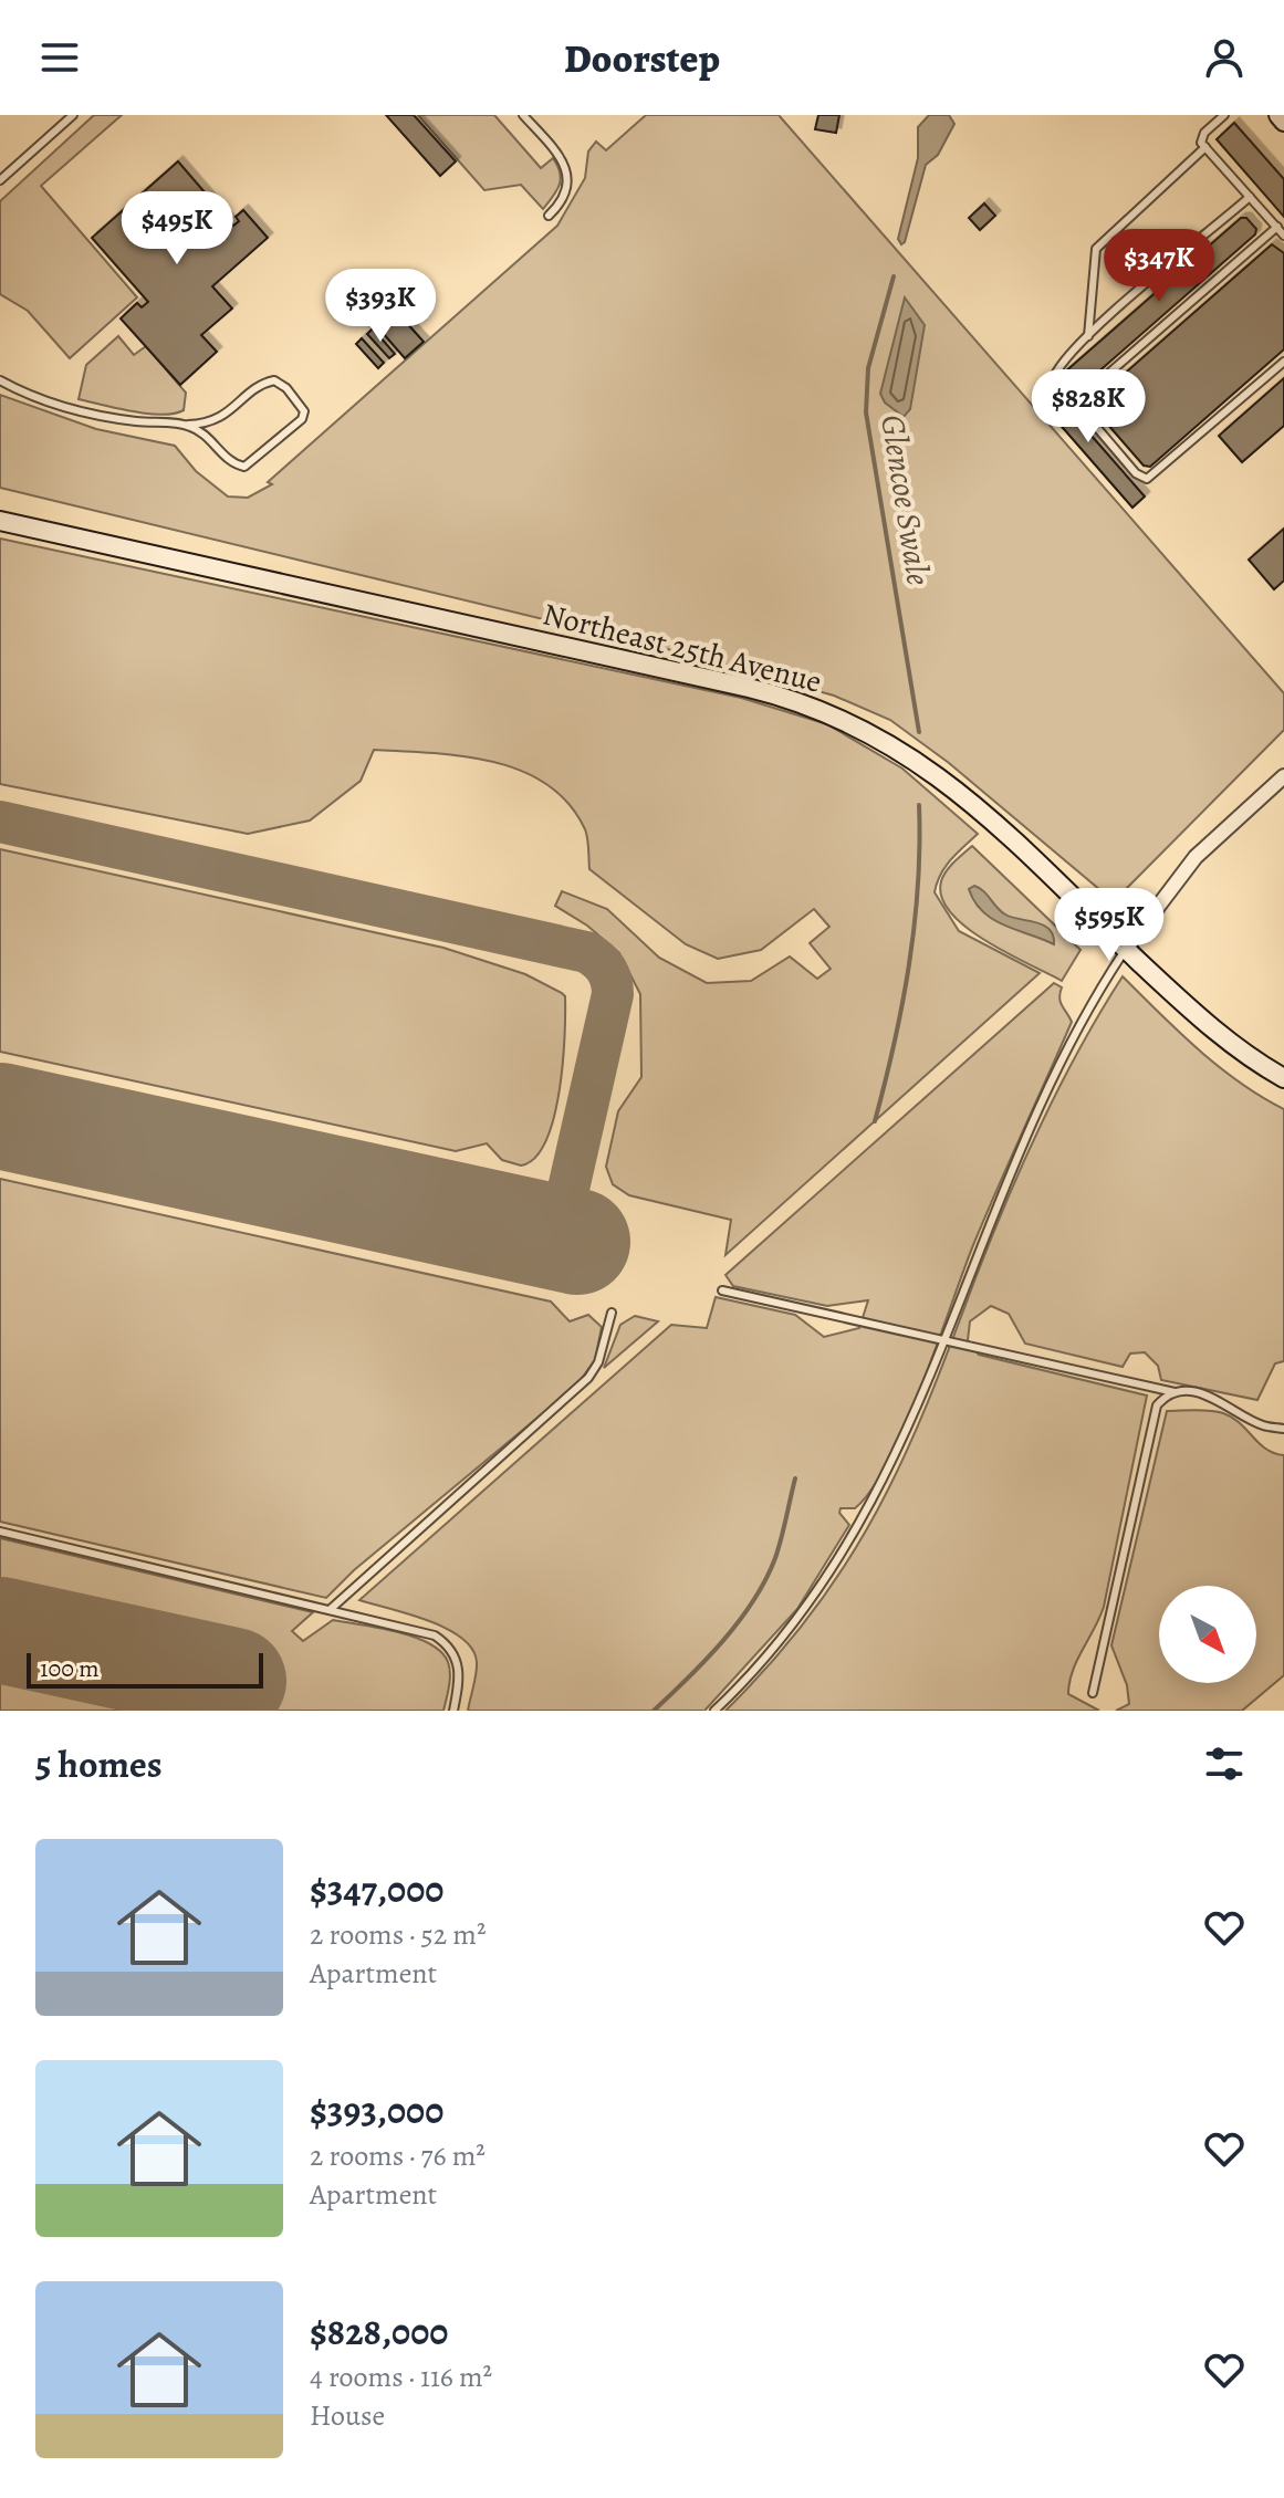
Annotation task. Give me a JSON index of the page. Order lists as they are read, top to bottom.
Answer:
{
  "streets": {
    "main road": ["Northeast 25th Avenue"]
  },
  "water": ["Glencoe Swale"],
  "scale_bar": "100 m",
  "north": "bottom right",
  "page": {
    "header": "Doorstep",
    "price": [
      "$495K",
      "$347K",
      "$393K",
      "$828K",
      "$595K"
    ],
    "scale": "100 m",
    "heading": "5 homes",
    "list": [
      {
        "name": "$347,000",
        "note": "2 rooms · 52 m² · Apartment"
      },
      {
        "name": "$393,000",
        "note": "2 rooms · 76 m² · Apartment"
      },
      {
        "name": "$828,000",
        "note": "4 rooms · 116 m² · House"
      }
    ]
  }
}
